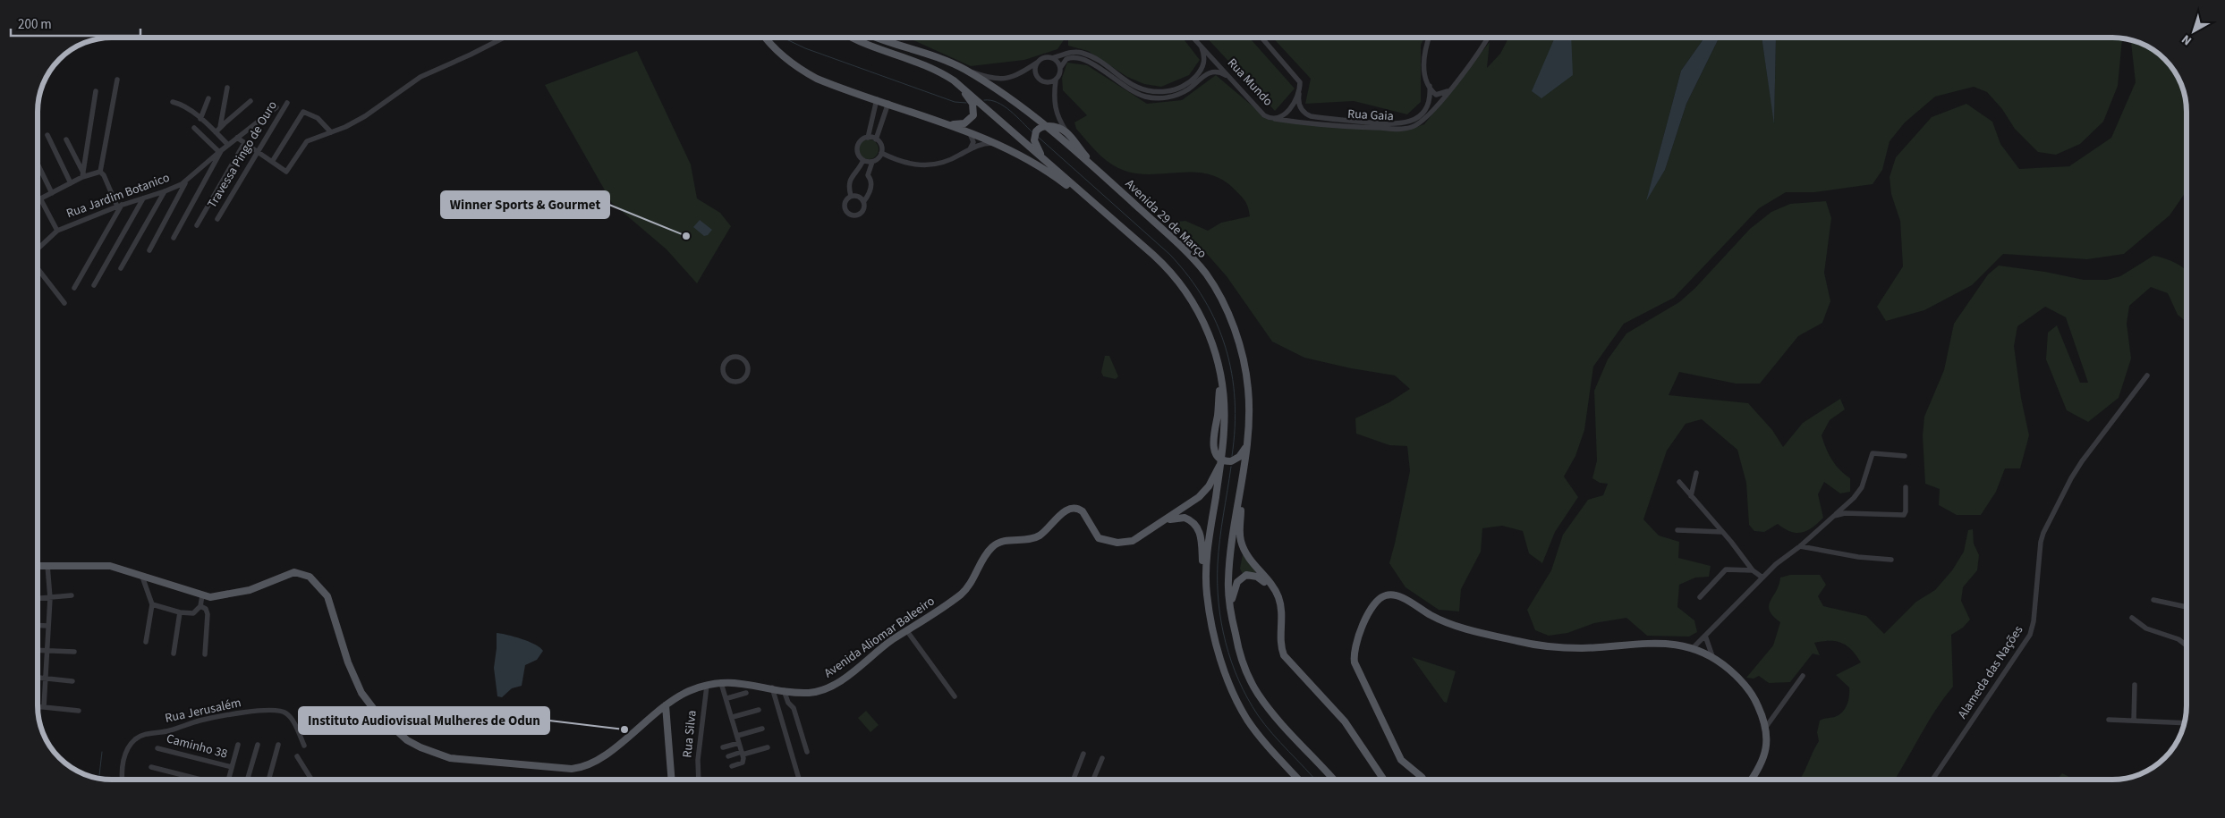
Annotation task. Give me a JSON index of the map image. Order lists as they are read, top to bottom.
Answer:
{
  "streets": {
    "main road": ["Avenida 29 de Março", "Avenida Aliomar Baleeiro"],
    "street": [
      "Rua Mundo",
      "Rua Gaia",
      "Travessa Pingo de Ouro",
      "Rua Jardim Botanico",
      "Alameda das Nações",
      "Rua Jerusalém",
      "Rua Silva",
      "Caminho 38"
    ]
  },
  "crossings": [
    ["Rua Mundo", "Rua Gaia"],
    ["Avenida Aliomar Baleeiro", "Rua Silva"]
  ],
  "places": ["Winner Sports & Gourmet", "Instituto Audiovisual Mulheres de Odun"],
  "scale_bar": "200 m",
  "north": "bottom left"
}
